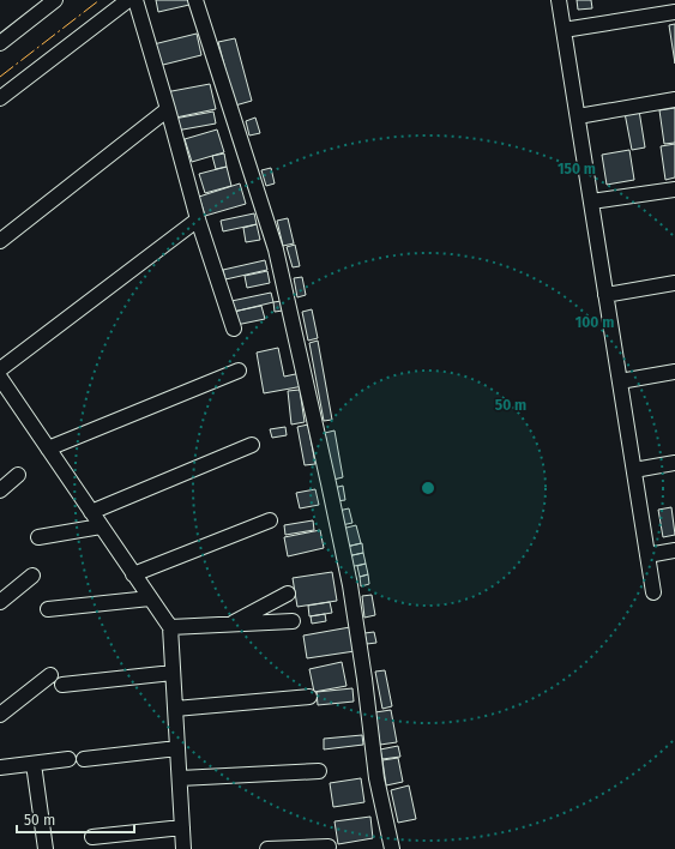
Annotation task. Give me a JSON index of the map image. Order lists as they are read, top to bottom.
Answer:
{
  "scale_bar": "50 m",
  "rings": ["150 m", "100 m", "50 m"]
}
